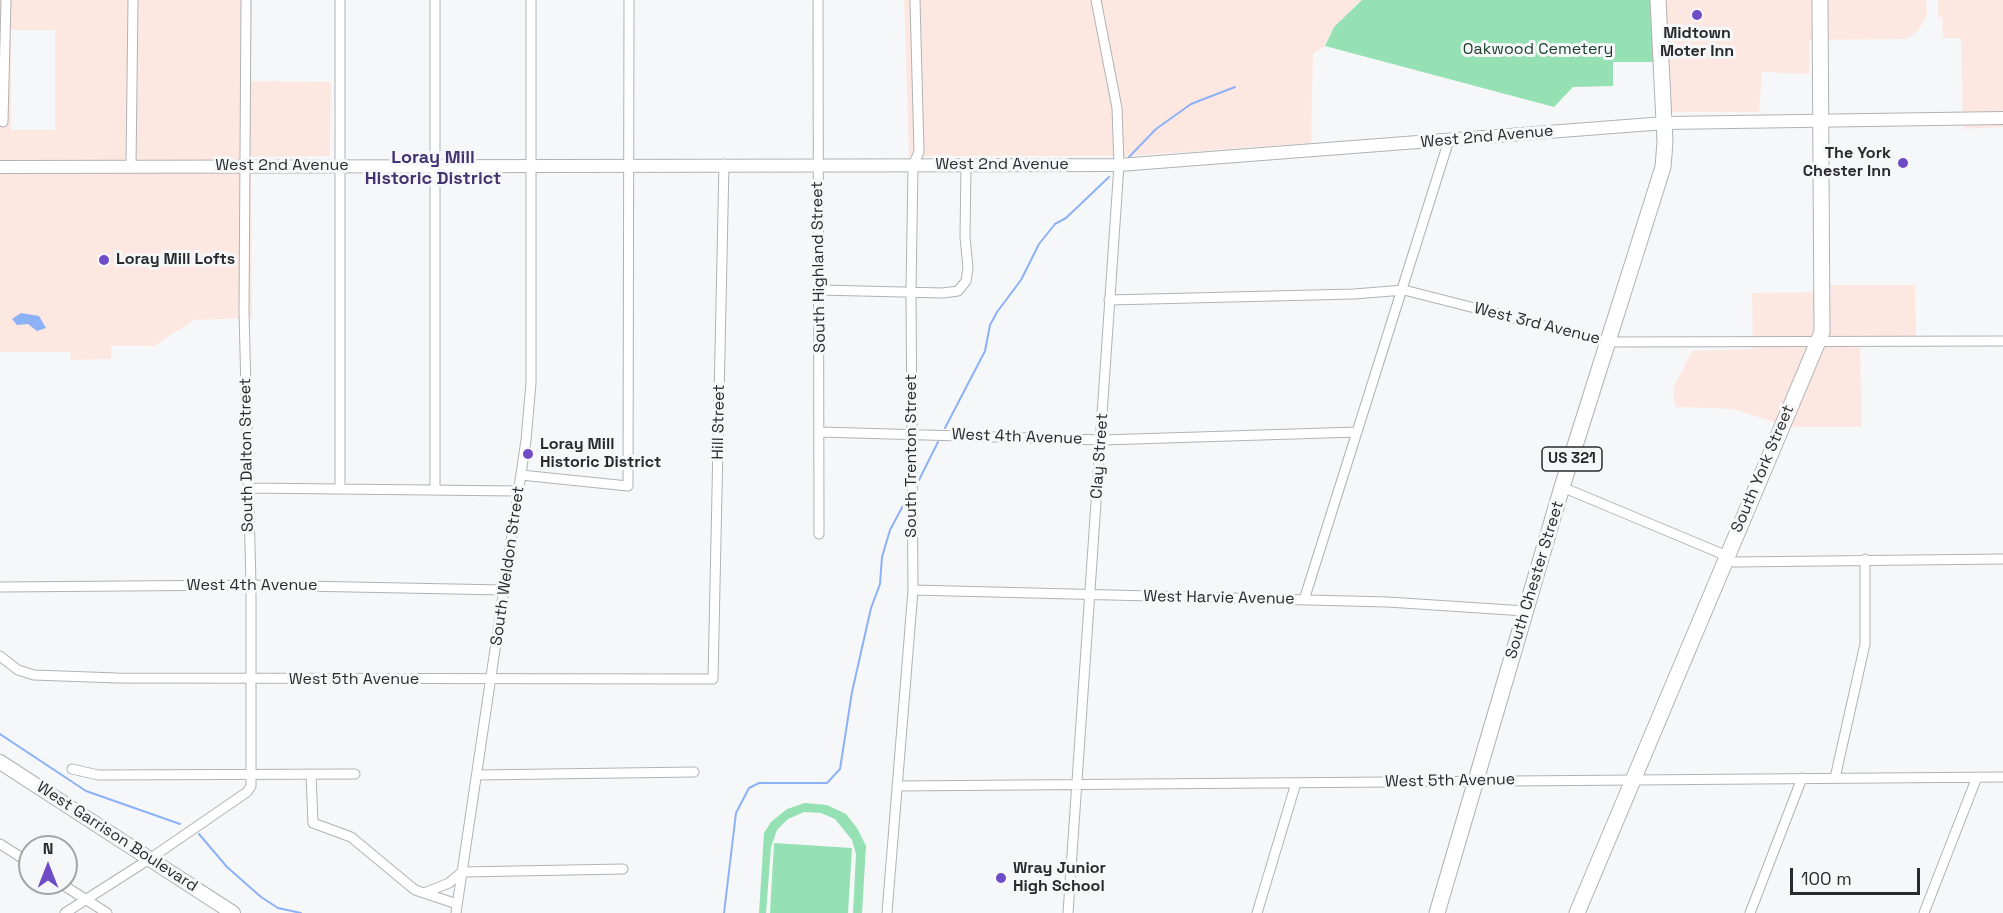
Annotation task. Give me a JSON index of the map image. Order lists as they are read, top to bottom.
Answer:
{
  "streets": {
    "main road": [
      "US 321",
      "South York Street",
      "South Chester Street",
      "West Garrison Boulevard"
    ],
    "street": [
      "West 2nd Avenue",
      "South Highland Street",
      "West 3rd Avenue",
      "Hill Street",
      "West 4th Avenue",
      "South Dalton Street",
      "South Trenton Street",
      "Clay Street",
      "South Weldon Street",
      "West Harvie Avenue",
      "West 5th Avenue"
    ]
  },
  "crossings": [
    ["West 2nd Avenue", "South Highland Street"],
    ["West 2nd Avenue", "Hill Street"],
    ["West 2nd Avenue", "South Dalton Street"],
    ["West 2nd Avenue", "South Trenton Street"],
    ["West 2nd Avenue", "Clay Street"],
    ["West 2nd Avenue", "South York Street"],
    ["West 2nd Avenue", "South Weldon Street"],
    ["West 2nd Avenue", "South Chester Street"],
    ["South Highland Street", "West 4th Avenue"],
    ["West 3rd Avenue", "Clay Street"],
    ["West 3rd Avenue", "South York Street"],
    ["West 3rd Avenue", "South Chester Street"],
    ["Hill Street", "West 5th Avenue"],
    ["West 4th Avenue", "South Dalton Street"],
    ["West 4th Avenue", "South Trenton Street"],
    ["West 4th Avenue", "Clay Street"],
    ["West 4th Avenue", "South Weldon Street"],
    ["South Dalton Street", "West 5th Avenue"],
    ["South Trenton Street", "West Harvie Avenue"],
    ["South Trenton Street", "West 5th Avenue"],
    ["Clay Street", "West Harvie Avenue"],
    ["Clay Street", "West 5th Avenue"],
    ["South York Street", "West 5th Avenue"],
    ["South Weldon Street", "West 5th Avenue"],
    ["South Chester Street", "West Harvie Avenue"],
    ["South Chester Street", "West 5th Avenue"]
  ],
  "districts": ["Loray Mill Historic District"],
  "parks": ["Oakwood Cemetery"],
  "places": [
    "Midtown Moter Inn",
    "The York Chester Inn",
    "Loray Mill Lofts",
    "Loray Mill Historic District",
    "Wray Junior High School"
  ],
  "scale_bar": "100 m",
  "north": "top"
}
